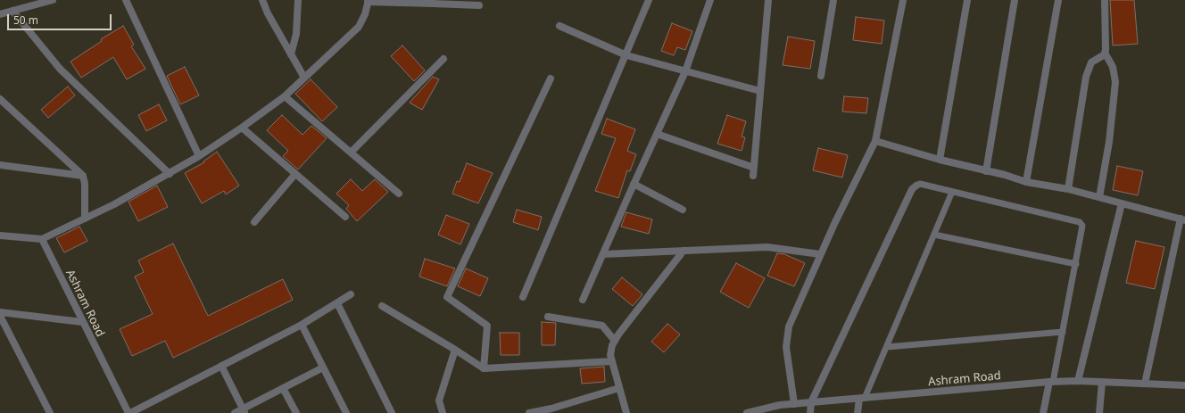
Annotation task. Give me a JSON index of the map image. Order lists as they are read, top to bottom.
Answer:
{
  "streets": {
    "street": ["Ashram Road"]
  },
  "scale_bar": "50 m"
}
